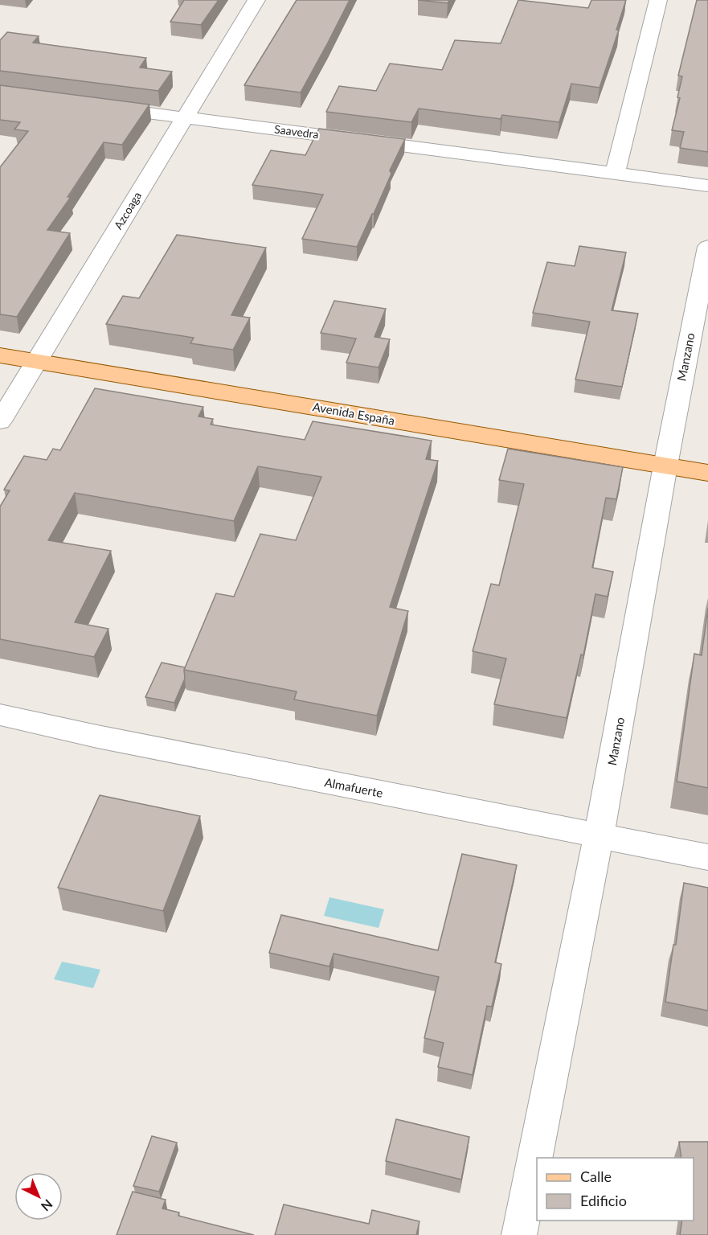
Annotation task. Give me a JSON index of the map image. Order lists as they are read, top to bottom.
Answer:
{
  "streets": {
    "main road": ["Avenida España"],
    "street": [
      "Saavedra",
      "Azcoaga",
      "Manzano",
      "Almafuerte"
    ]
  },
  "crossings": [
    ["Saavedra", "Azcoaga"],
    ["Azcoaga", "Avenida España"],
    ["Manzano", "Avenida España"],
    ["Manzano", "Almafuerte"]
  ],
  "legend": ["Calle", "Edificio"],
  "north": "bottom right"
}
